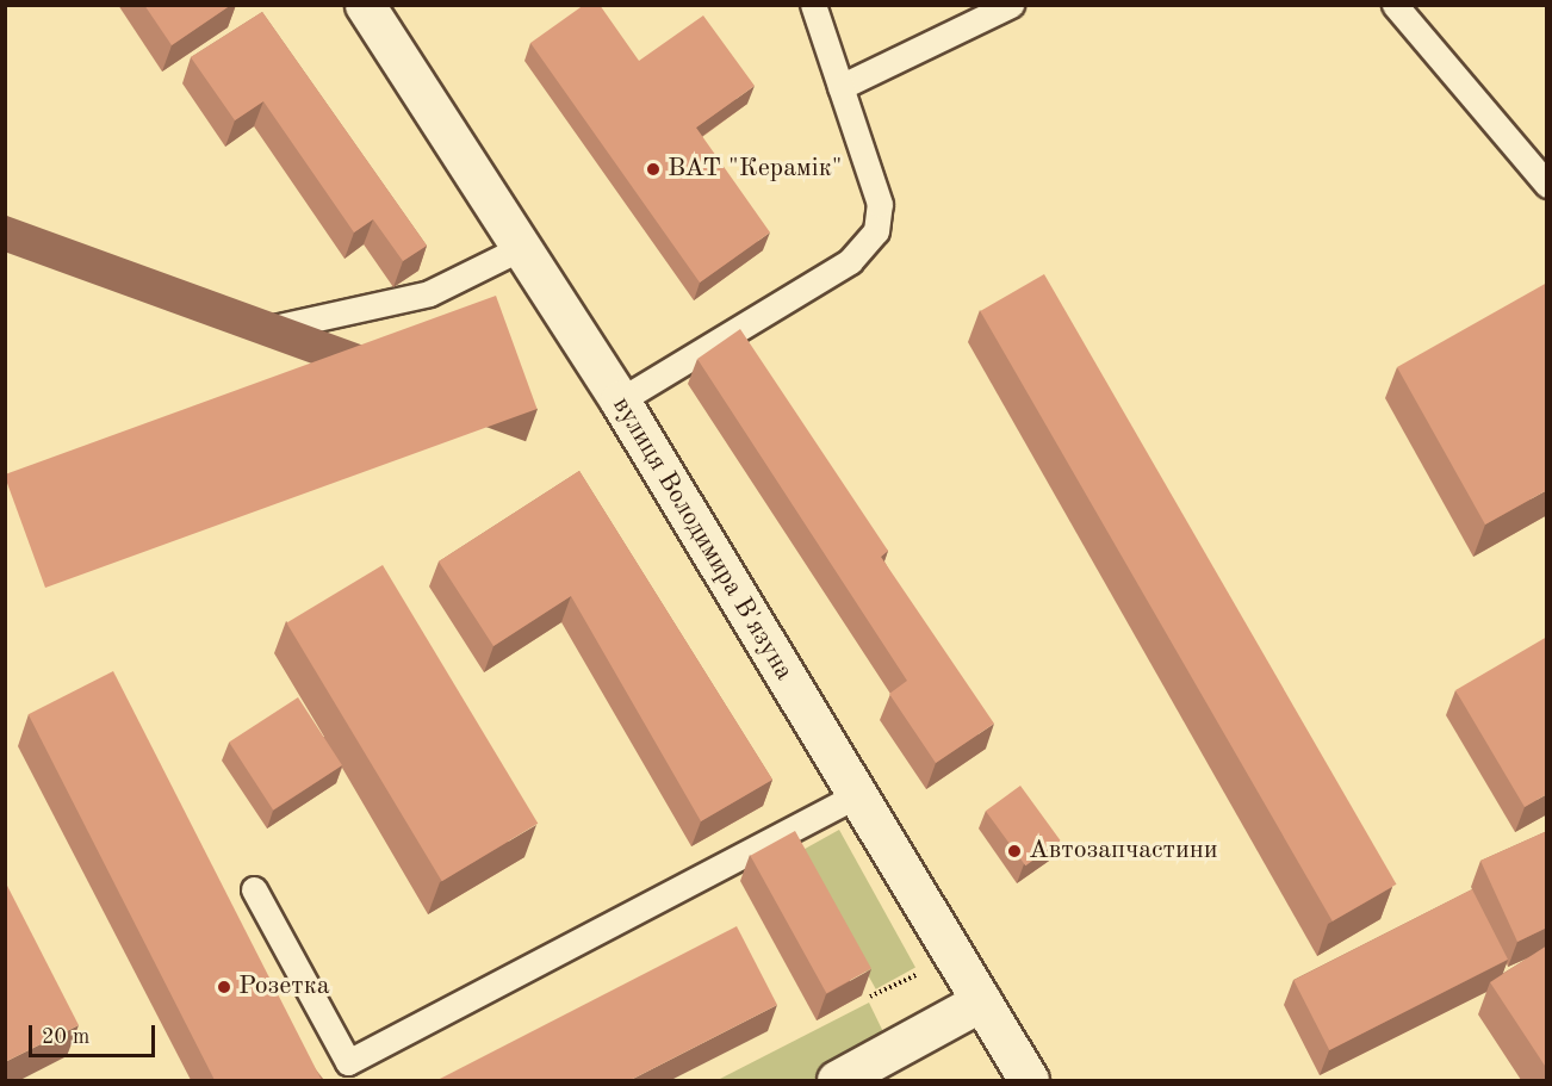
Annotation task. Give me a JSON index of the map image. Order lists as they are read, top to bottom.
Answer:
{
  "streets": {
    "main road": ["вулиця Володимира В'язуна"]
  },
  "places": ["ВАТ \"Керамік\"", "Автозапчастини", "Розетка"],
  "scale_bar": "20 m"
}
